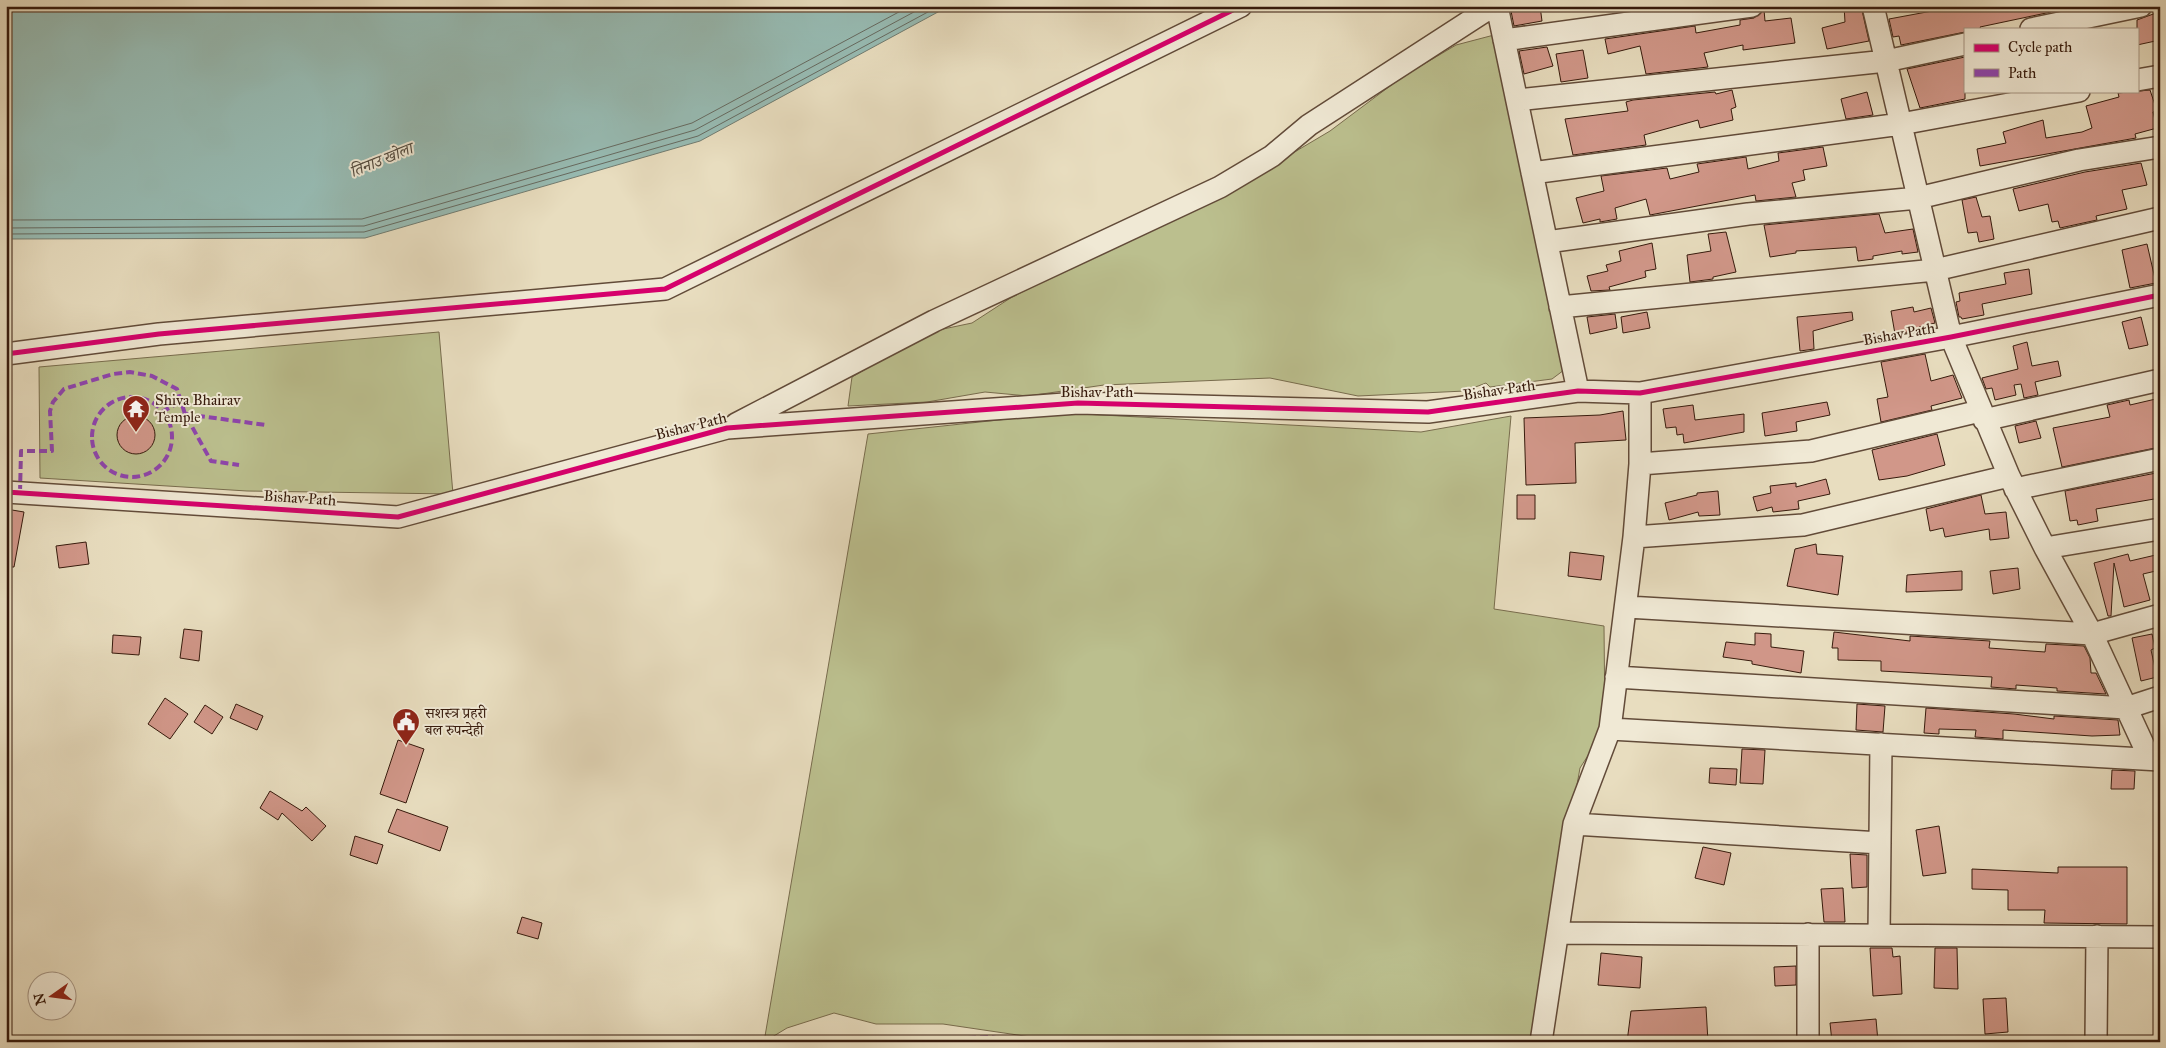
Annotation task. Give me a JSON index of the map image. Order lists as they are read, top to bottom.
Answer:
{
  "streets": {
    "street": ["Bishav Path"]
  },
  "water": ["तिनाउ खोला"],
  "places": {
    "temple": ["Shiva Bhairav Temple"],
    "public building": ["सशस्त्र प्रहरी बल रुपन्देही"]
  },
  "legend": ["Cycle path", "Path"],
  "north": "left"
}
